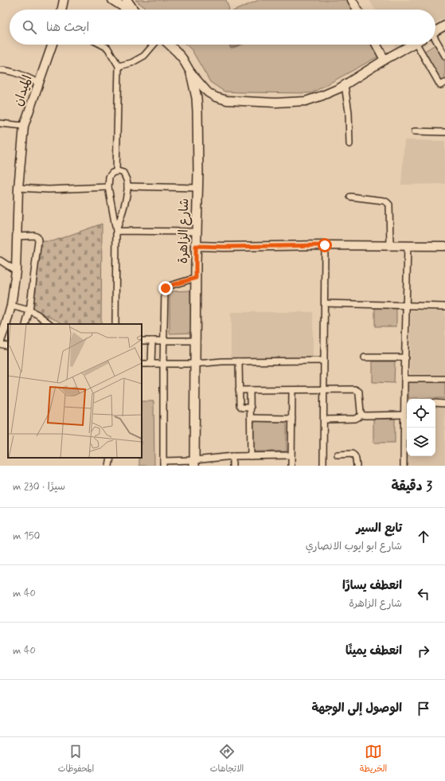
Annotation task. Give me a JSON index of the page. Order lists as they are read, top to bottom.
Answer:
{
  "streets": {
    "main road": ["الميدان", "شارع الزاهرة"]
  },
  "page": {
    "search": "ابحث هنا",
    "heading": ["3 دقيقة", "سيرًا · 230 m"],
    "list": [
      ["تابع السير", "شارع ابو ايوب الانصاري", "150 m"],
      ["انعطف يسارًا", "شارع الزاهرة", "40 m"],
      ["انعطف يمينًا", "40 m"],
      "الوصول إلى الوجهة"
    ],
    "nav": ["الخريطة", "الاتجاهات", "المحفوظات"]
  }
}
